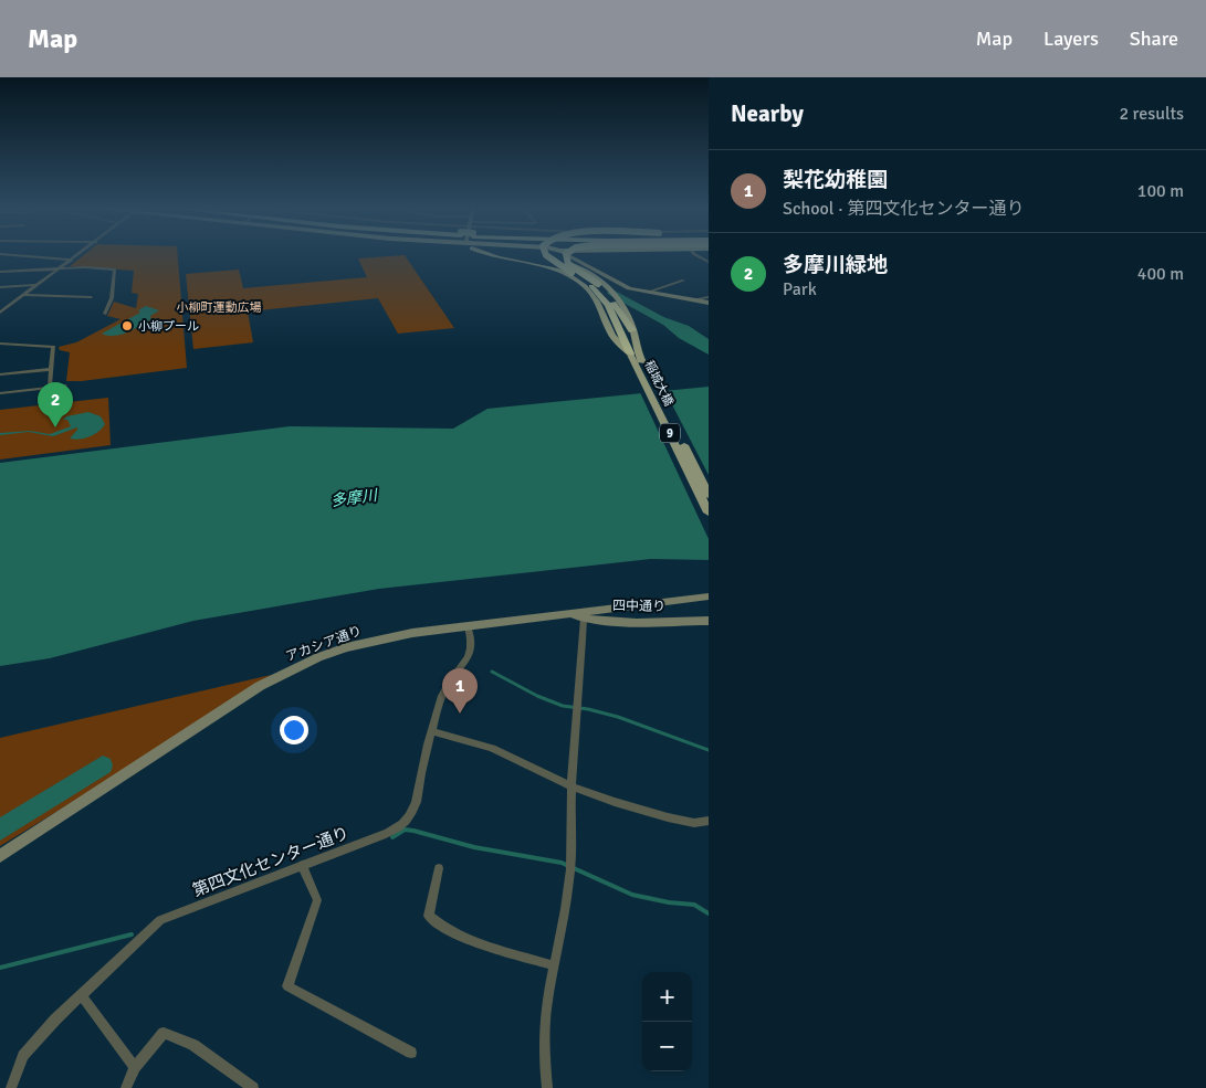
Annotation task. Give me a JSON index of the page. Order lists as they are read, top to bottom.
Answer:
{
  "streets": {
    "main road": ["稲城大橋", "9"],
    "street": ["四中通り", "アカシア通り", "第四文化センター通り"]
  },
  "crossings": [
    ["稲城大橋", "9"],
    ["四中通り", "アカシア通り"],
    ["アカシア通り", "第四文化センター通り"]
  ],
  "water": ["多摩川"],
  "parks": ["小柳町運動広場"],
  "places": ["小柳プール"],
  "page": {
    "header": "Map",
    "nav": ["Map", "Layers", "Share"],
    "heading": ["Nearby", "2 results"],
    "list": [
      {
        "mark": "1",
        "name": "梨花幼稚園",
        "note": "School · 第四文化センター通り",
        "value": "100 m"
      },
      {
        "mark": "2",
        "name": "多摩川緑地",
        "note": "Park",
        "value": "400 m"
      }
    ],
    "pins": ["2", "1"],
    "map_buttons": ["+", "−"]
  }
}
